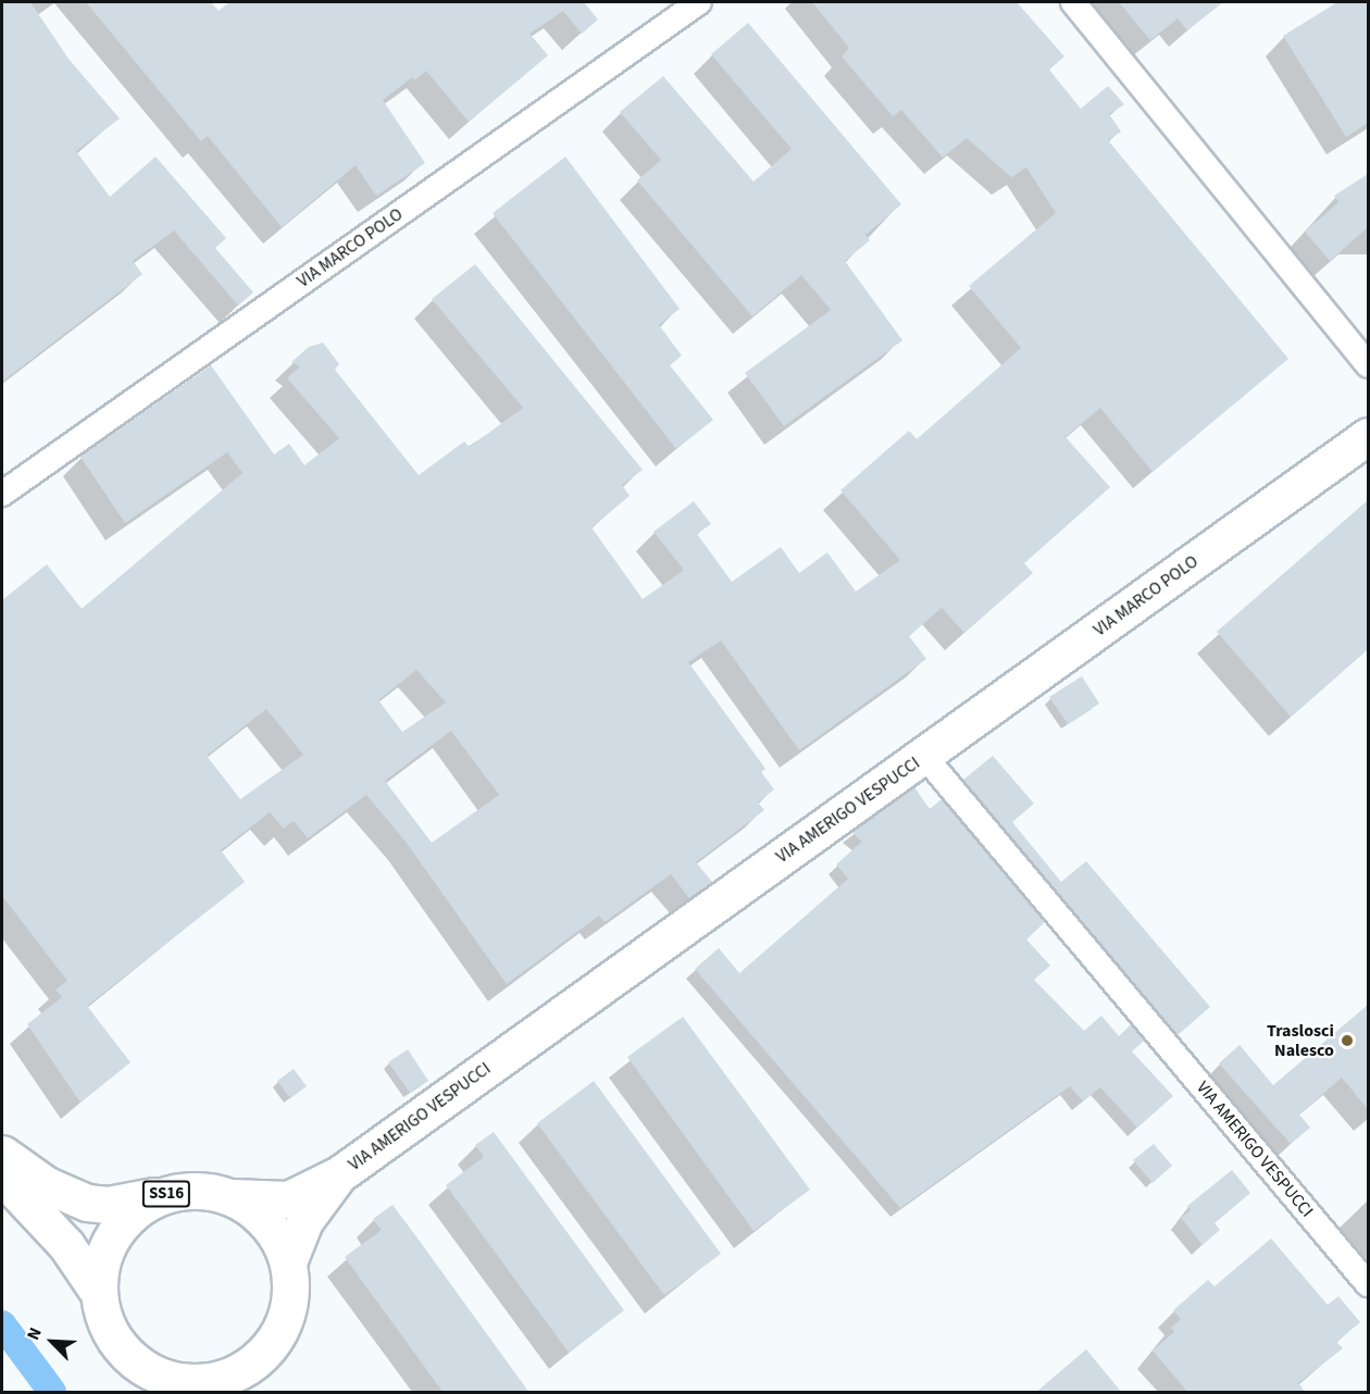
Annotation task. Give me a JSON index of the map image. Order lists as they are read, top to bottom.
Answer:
{
  "streets": {
    "main road": ["VIA MARCO POLO", "VIA AMERIGO VESPUCCI", "SS16"]
  },
  "crossings": [
    ["VIA MARCO POLO", "VIA AMERIGO VESPUCCI"],
    ["VIA AMERIGO VESPUCCI", "SS16"]
  ],
  "places": ["Traslosci Nalesco"],
  "north": "top left"
}
